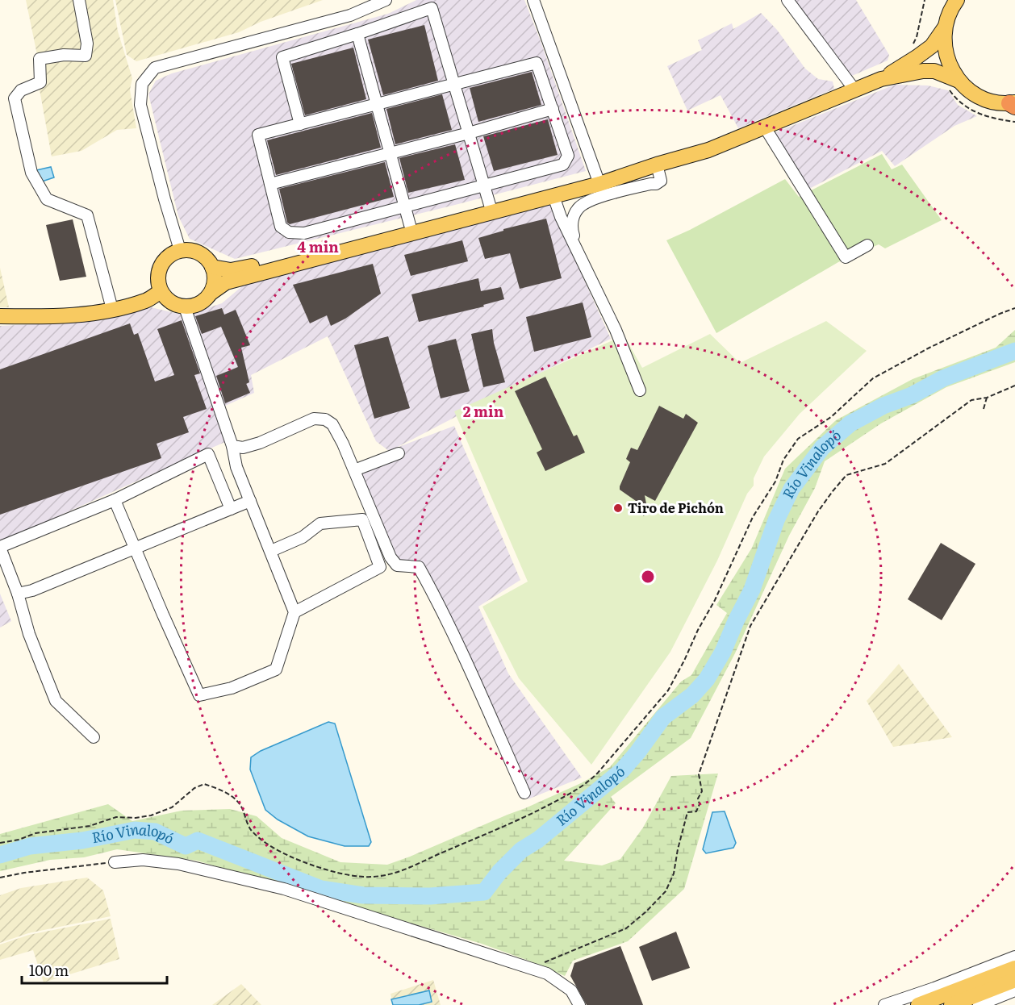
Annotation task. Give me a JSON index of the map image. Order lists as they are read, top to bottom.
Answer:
{
  "water": ["Río Vinalopó"],
  "places": ["Tiro de Pichón"],
  "scale_bar": "100 m",
  "rings": ["4 min", "2 min"]
}
